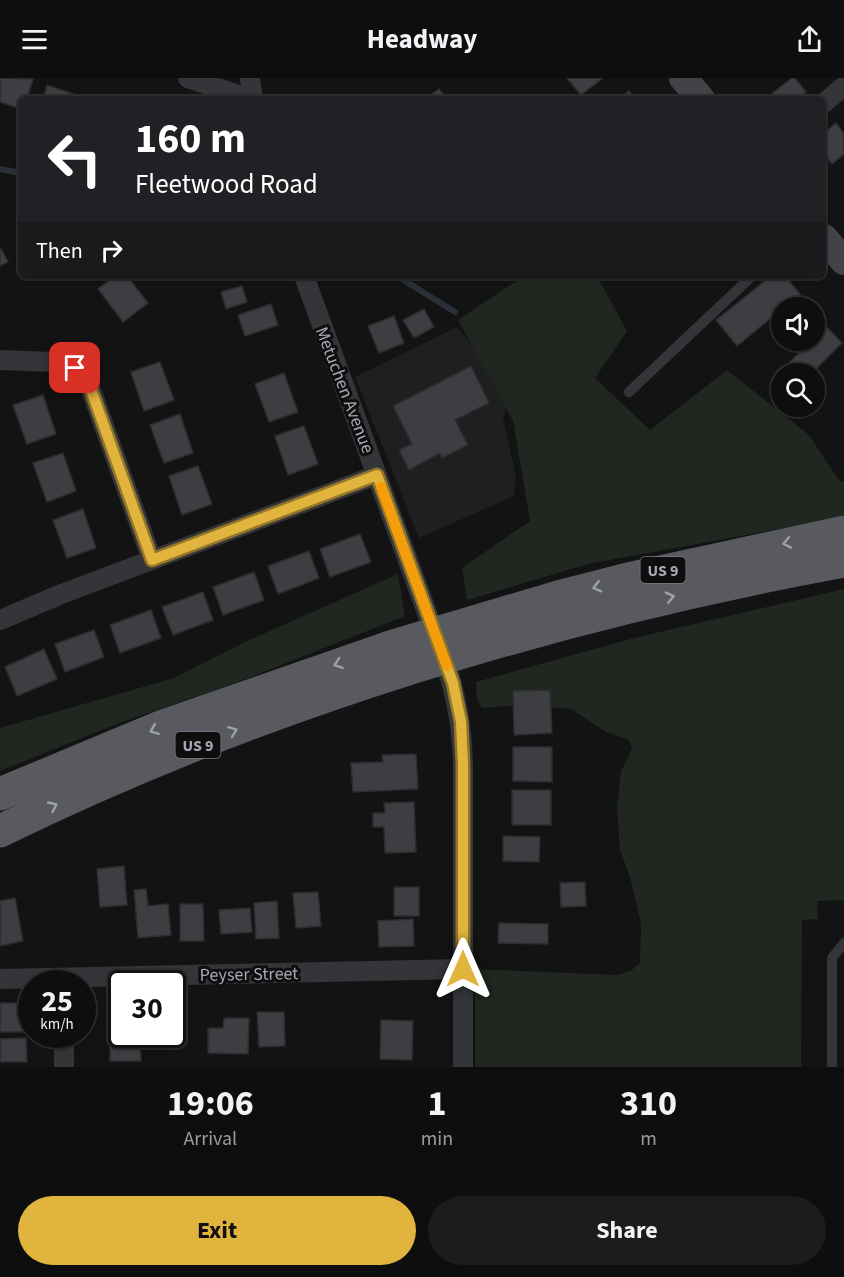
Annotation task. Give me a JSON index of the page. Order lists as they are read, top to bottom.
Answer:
{
  "streets": {
    "highway": ["US 9"],
    "street": ["Metuchen Avenue", "Peyser Street"]
  },
  "crossings": [
    ["Metuchen Avenue", "Peyser Street"]
  ],
  "page": {
    "header": "Headway",
    "turn": ["160 m", "Fleetwood Road"],
    "then": "Then",
    "speed": "25 km/h",
    "limit": "30",
    "eta": [
      "19:06",
      "Arrival",
      "1",
      "min",
      "310",
      "m"
    ],
    "buttons": ["Exit", "Share"]
  }
}
